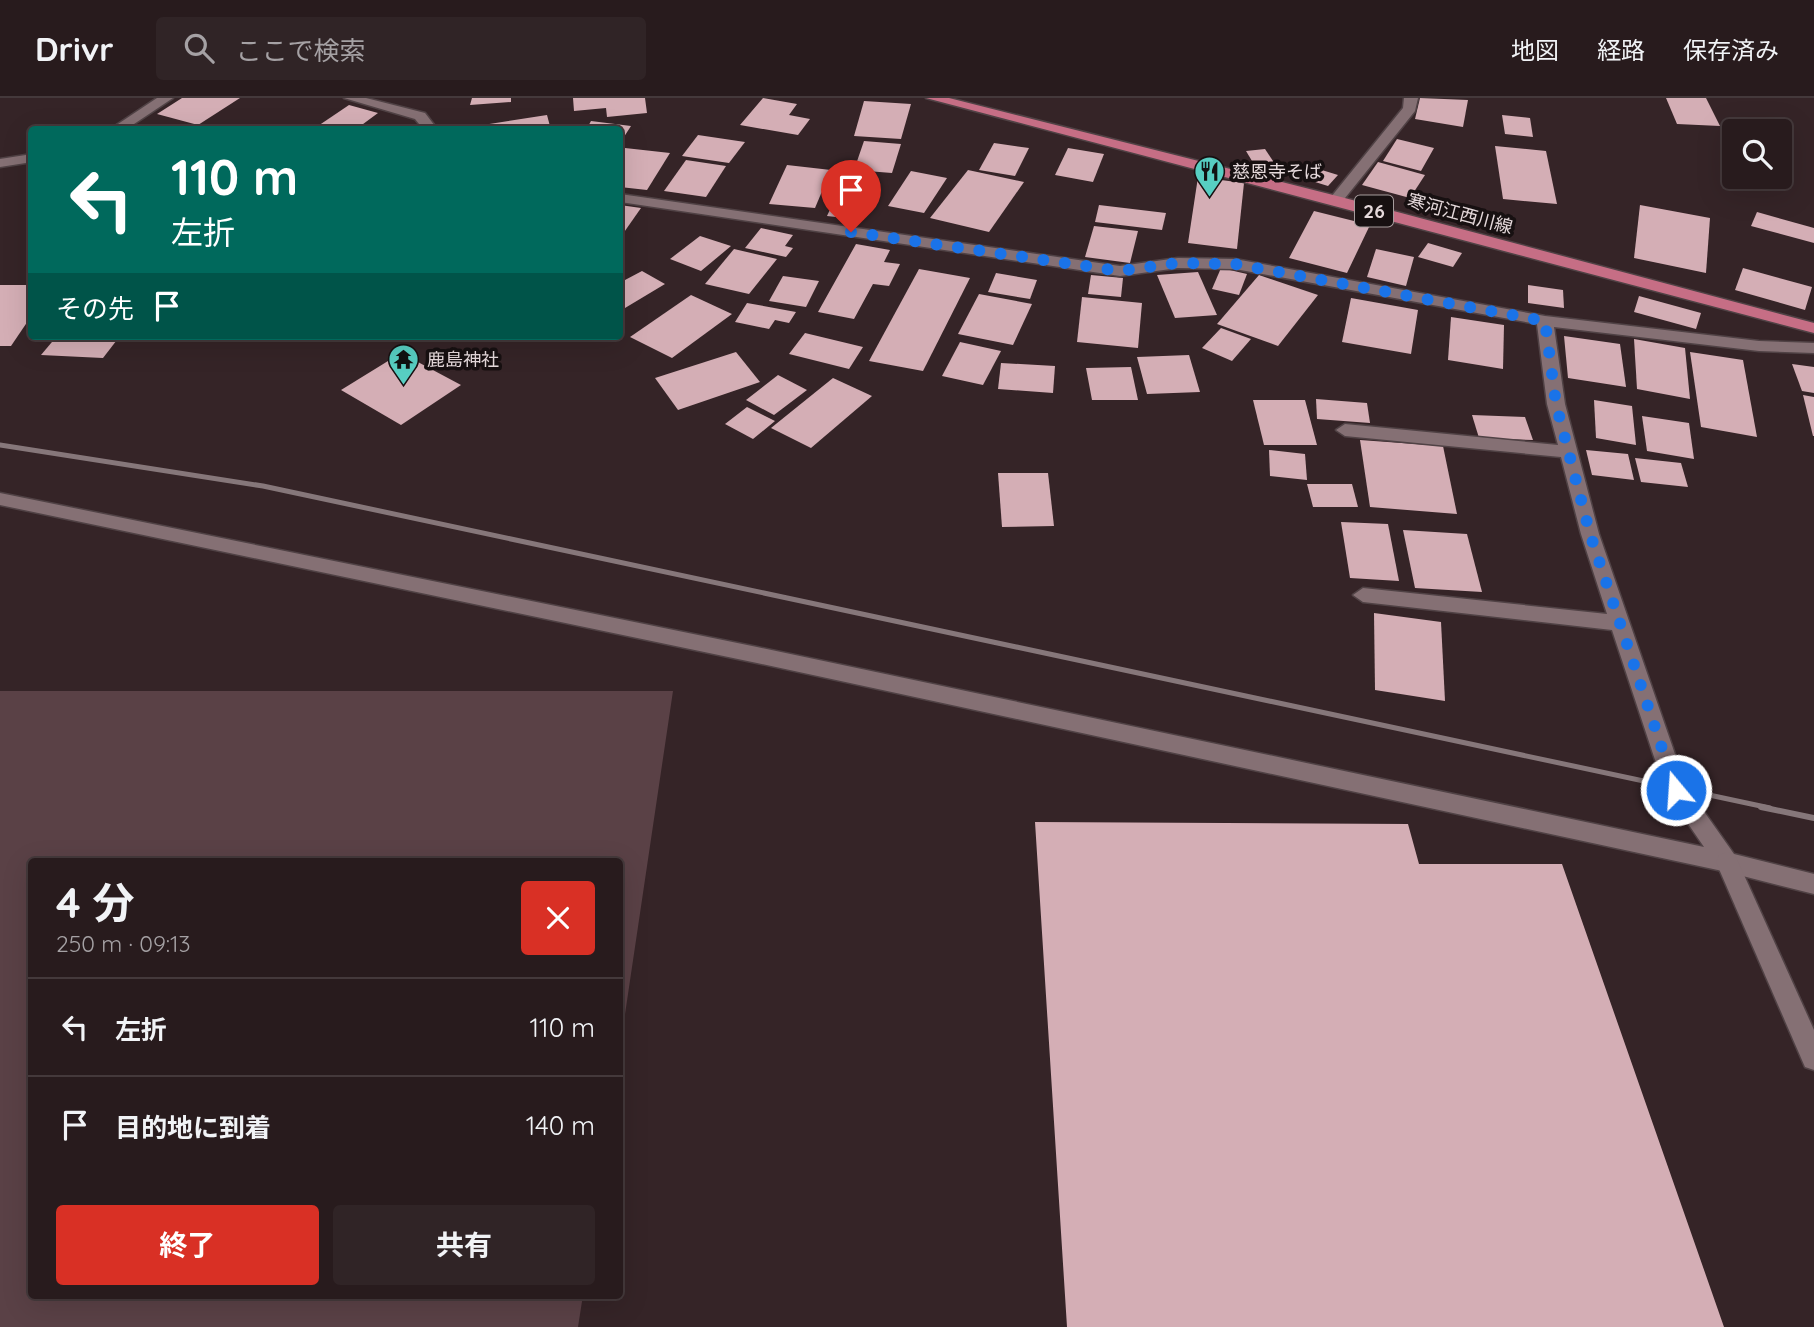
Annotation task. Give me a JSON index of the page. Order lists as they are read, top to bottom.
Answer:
{
  "streets": {
    "main road": ["26", "寒河江西川線"]
  },
  "places": {
    "restaurant": ["慈恩寺そば"],
    "temple": ["鹿島神社"]
  },
  "page": {
    "header": "Drivr",
    "search": "ここで検索",
    "nav": ["地図", "経路", "保存済み"],
    "turn": ["110 m", "左折"],
    "then": "その先",
    "heading": ["4 分", "250 m · 09:13"],
    "list": [
      {
        "name": "左折",
        "value": "110 m"
      },
      {
        "name": "目的地に到着",
        "value": "140 m"
      }
    ],
    "buttons": ["終了", "共有"]
  }
}
